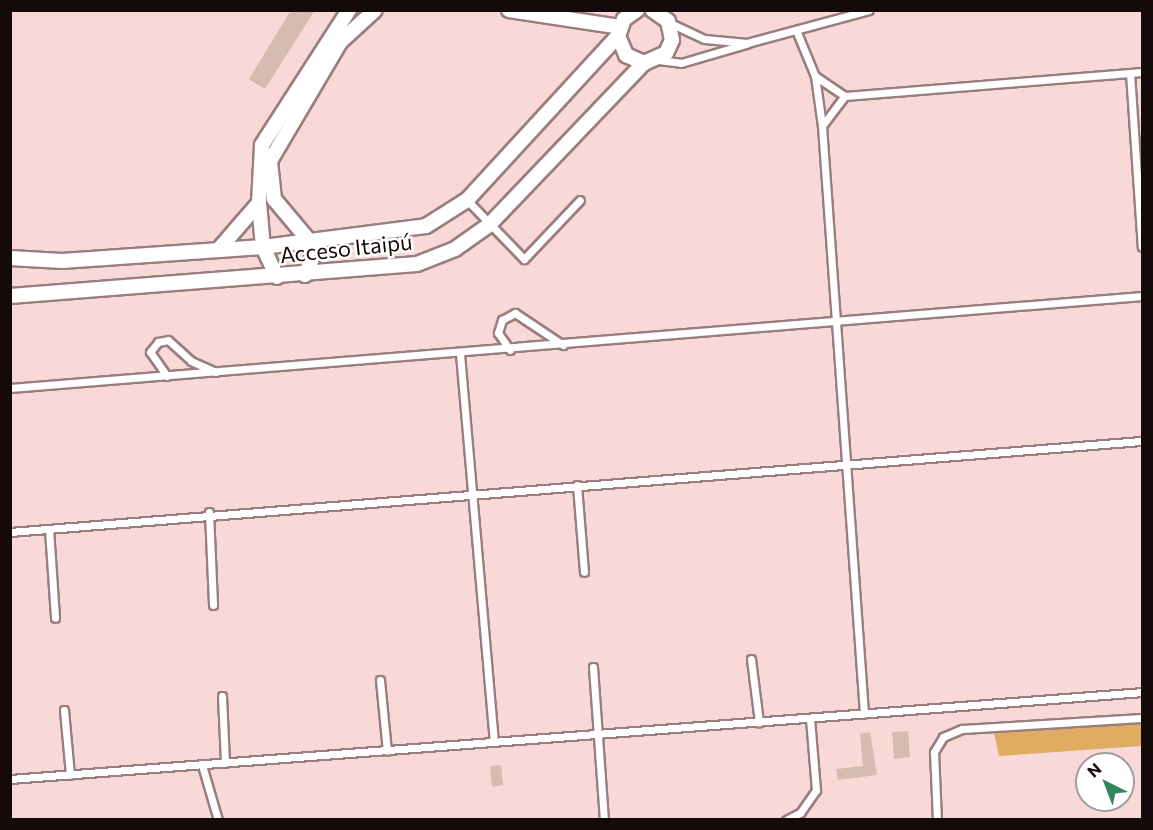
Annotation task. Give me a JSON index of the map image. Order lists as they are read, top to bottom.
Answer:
{
  "streets": {
    "street": ["Acceso Itaipú"]
  },
  "north": "top left"
}
